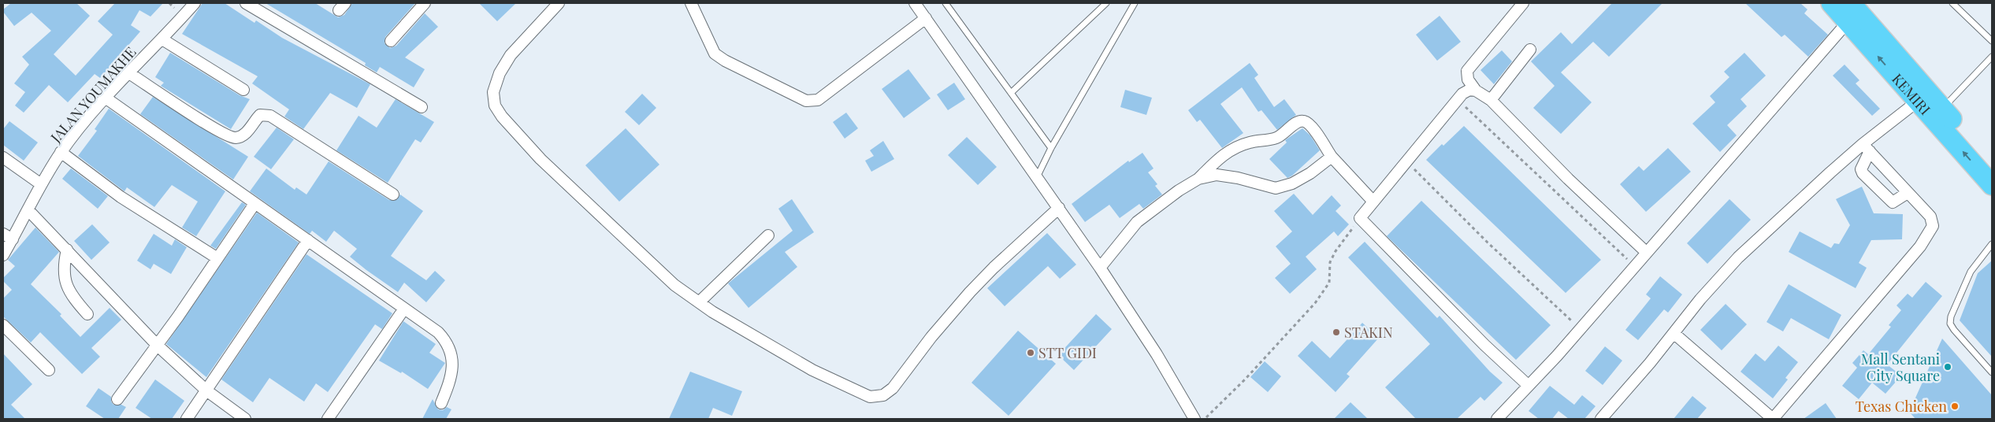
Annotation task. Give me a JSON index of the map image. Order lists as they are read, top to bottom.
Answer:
{
  "streets": {
    "highway": ["KEMIRI"],
    "street": ["JALAN YOUMAKHE"]
  },
  "places": [
    "STAKIN",
    "STT GIDI",
    "Mall Sentani City Square",
    "Texas Chicken"
  ]
}
